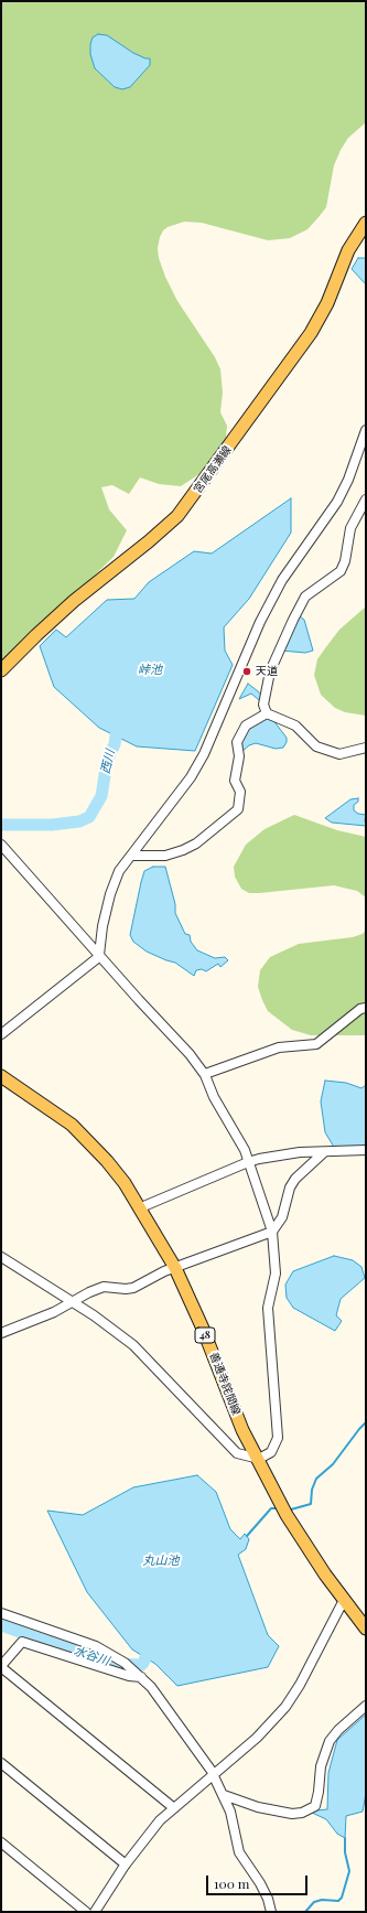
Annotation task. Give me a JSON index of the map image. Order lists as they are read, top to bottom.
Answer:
{
  "streets": {
    "main road": ["宮尾高瀬線", "48", "善通寺詫間線"]
  },
  "water": [
    "峠池",
    "西川",
    "丸山池",
    "水谷川"
  ],
  "places": ["天道"],
  "scale_bar": "100 m"
}
